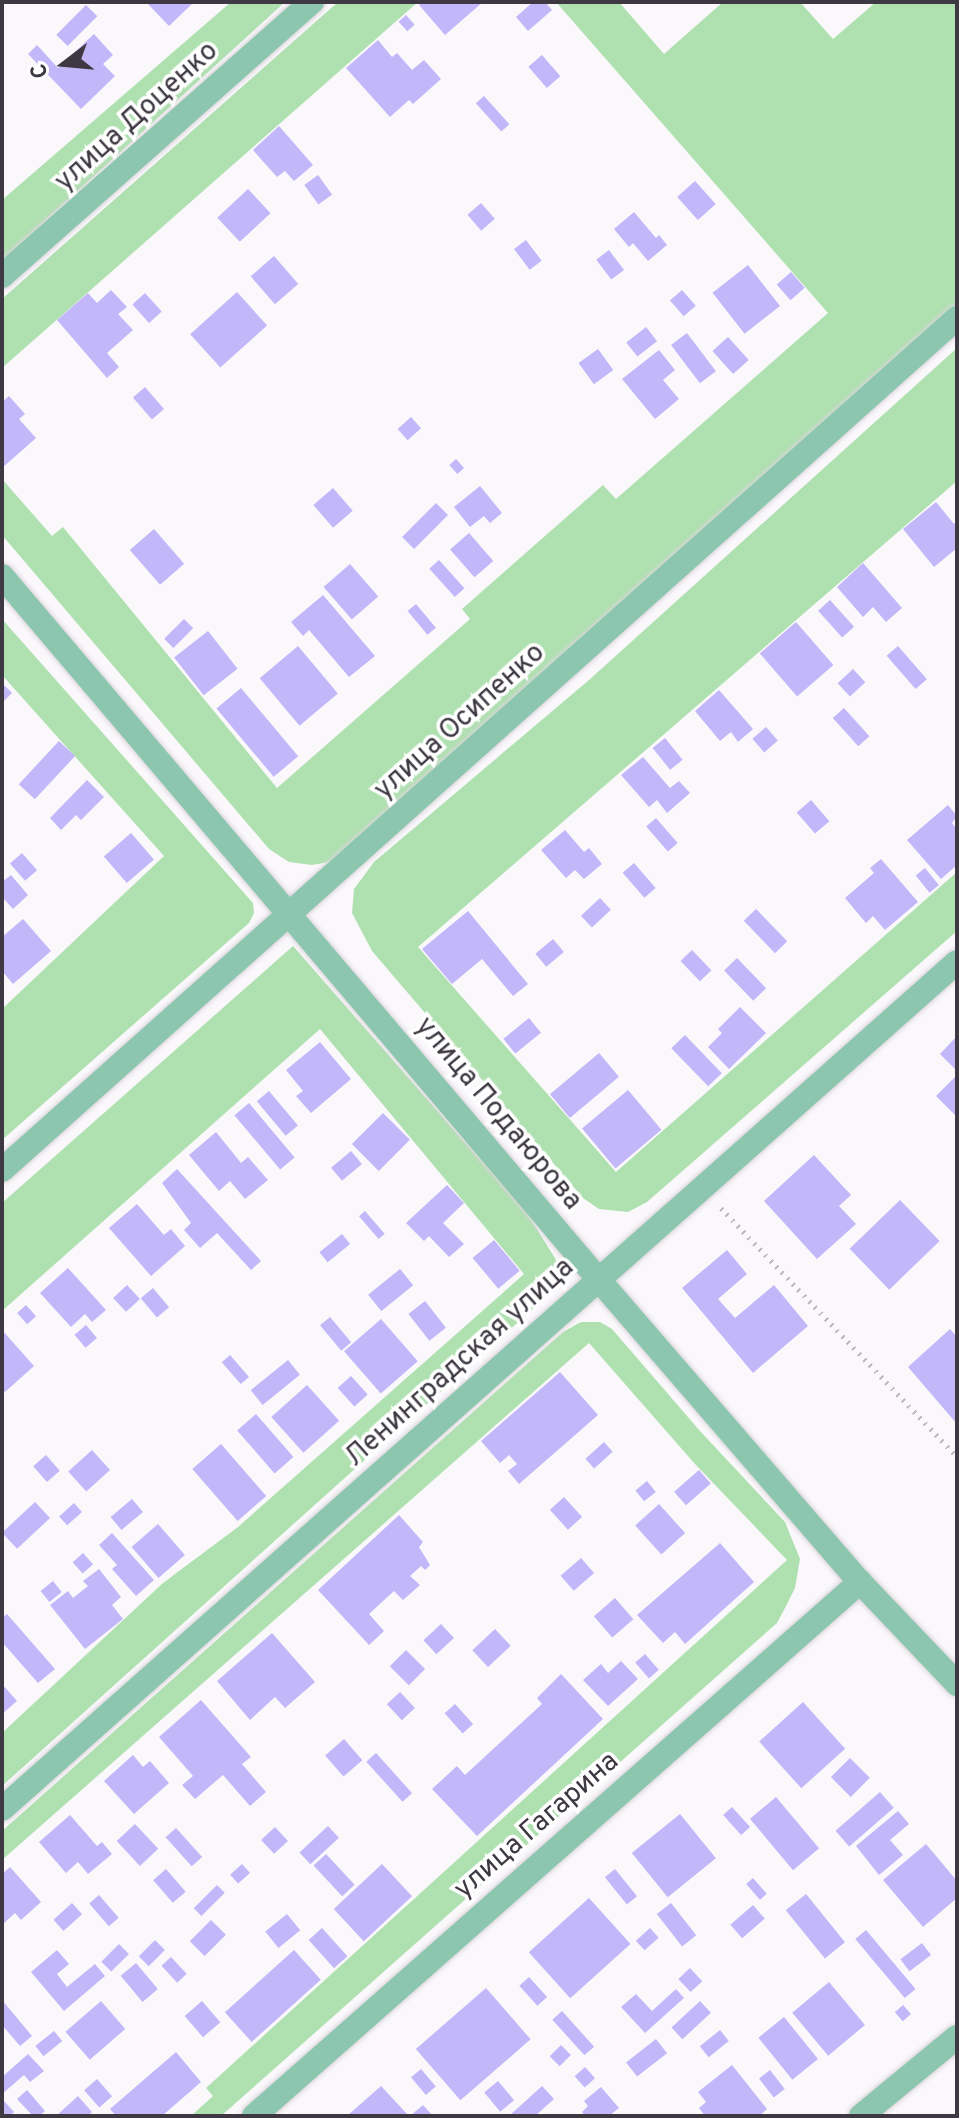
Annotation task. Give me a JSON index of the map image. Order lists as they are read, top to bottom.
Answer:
{
  "streets": {
    "street": [
      "улица Доценко",
      "улица Осипенко",
      "улица Подаюрова",
      "Ленинградская улица",
      "улица Гагарина"
    ]
  },
  "crossings": [
    ["улица Осипенко", "улица Подаюрова"],
    ["улица Подаюрова", "Ленинградская улица"],
    ["улица Подаюрова", "улица Гагарина"]
  ],
  "north": "left"
}
